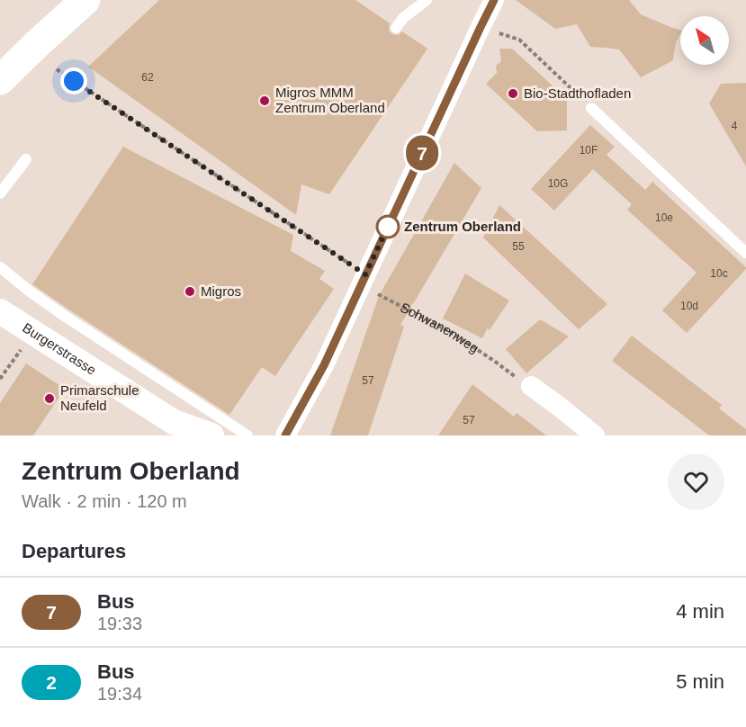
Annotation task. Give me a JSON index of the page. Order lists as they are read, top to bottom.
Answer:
{
  "streets": {
    "street": ["Burgerstrasse"],
    "path": ["Schwanenweg"]
  },
  "places": [
    "Bio-Stadthofladen",
    "Migros MMM Zentrum Oberland",
    "Zentrum Oberland",
    "Migros",
    "Primarschule Neufeld"
  ],
  "lines": ["bus line 7"],
  "house_numbers": [
    "62",
    "4",
    "10F",
    "10G",
    "10e",
    "55",
    "10c",
    "10d",
    "57",
    "57"
  ],
  "north": "top left",
  "page": {
    "on_map": "7",
    "heading": [
      ["Zentrum Oberland", "Walk · 2 min · 120 m"],
      "Departures"
    ],
    "list": [
      {
        "mark": "7",
        "name": "Bus",
        "note": "19:33",
        "value": "4 min"
      },
      {
        "mark": "2",
        "name": "Bus",
        "note": "19:34",
        "value": "5 min"
      }
    ]
  }
}
